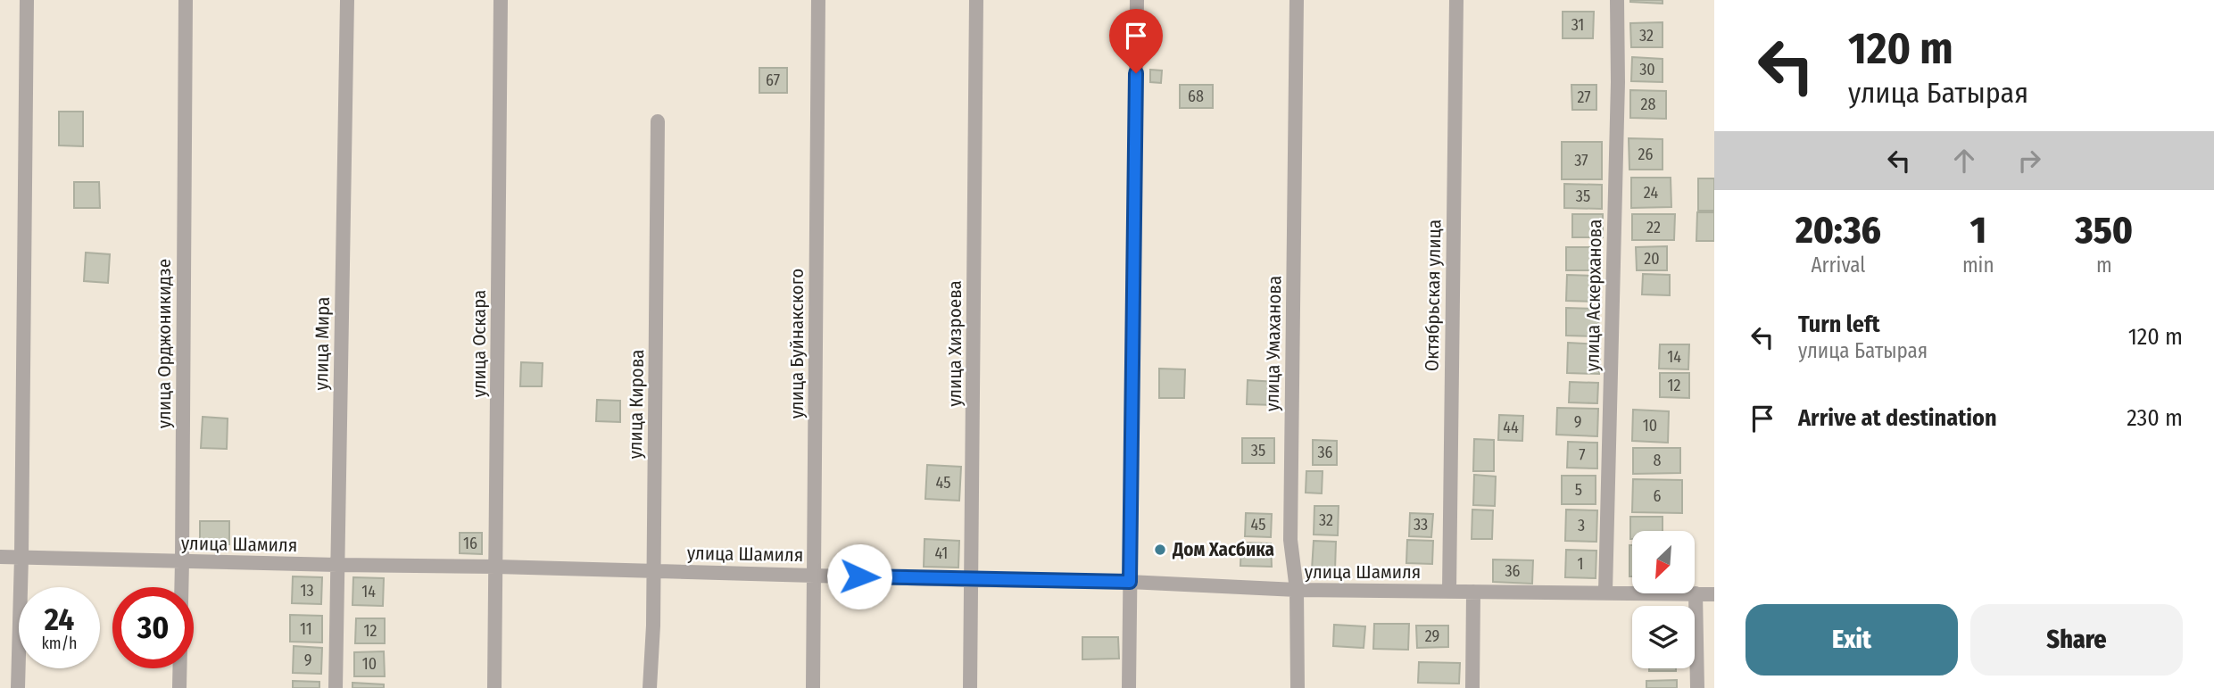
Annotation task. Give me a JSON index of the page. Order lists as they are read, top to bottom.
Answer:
{
  "streets": {
    "street": [
      "Октябрьская улица",
      "улица Аскерханова",
      "улица Орджоникидзе",
      "улица Мира",
      "улица Оскара",
      "улица Буйнакского",
      "улица Хизроева",
      "улица Умаханова",
      "улица Кирова",
      "улица Шамиля"
    ]
  },
  "crossings": [
    ["Октябрьская улица", "улица Шамиля"],
    ["улица Аскерханова", "улица Шамиля"],
    ["улица Орджоникидзе", "улица Шамиля"],
    ["улица Мира", "улица Шамиля"],
    ["улица Оскара", "улица Шамиля"],
    ["улица Буйнакского", "улица Шамиля"],
    ["улица Хизроева", "улица Шамиля"],
    ["улица Умаханова", "улица Шамиля"],
    ["улица Кирова", "улица Шамиля"]
  ],
  "places": ["Дом Хасбика"],
  "house_numbers": [
    "31",
    "32",
    "30",
    "67",
    "68",
    "27",
    "28",
    "26",
    "37",
    "24",
    "35",
    "22",
    "20",
    "14",
    "12",
    "9",
    "10",
    "44",
    "35",
    "36",
    "7",
    "8",
    "45",
    "5",
    "6",
    "32",
    "45",
    "33",
    "3",
    "16",
    "41",
    "1",
    "36",
    "13",
    "14",
    "11",
    "12",
    "29",
    "9",
    "10"
  ],
  "north": "bottom left",
  "page": {
    "turn": ["120 m", "улица Батырая"],
    "eta": [
      "20:36",
      "Arrival",
      "1",
      "min",
      "350",
      "m"
    ],
    "list": [
      {
        "name": "Turn left",
        "note": "улица Батырая",
        "value": "120 m"
      },
      {
        "name": "Arrive at destination",
        "value": "230 m"
      }
    ],
    "speed": "24 km/h",
    "limit": "30",
    "buttons": ["Exit", "Share"]
  }
}
